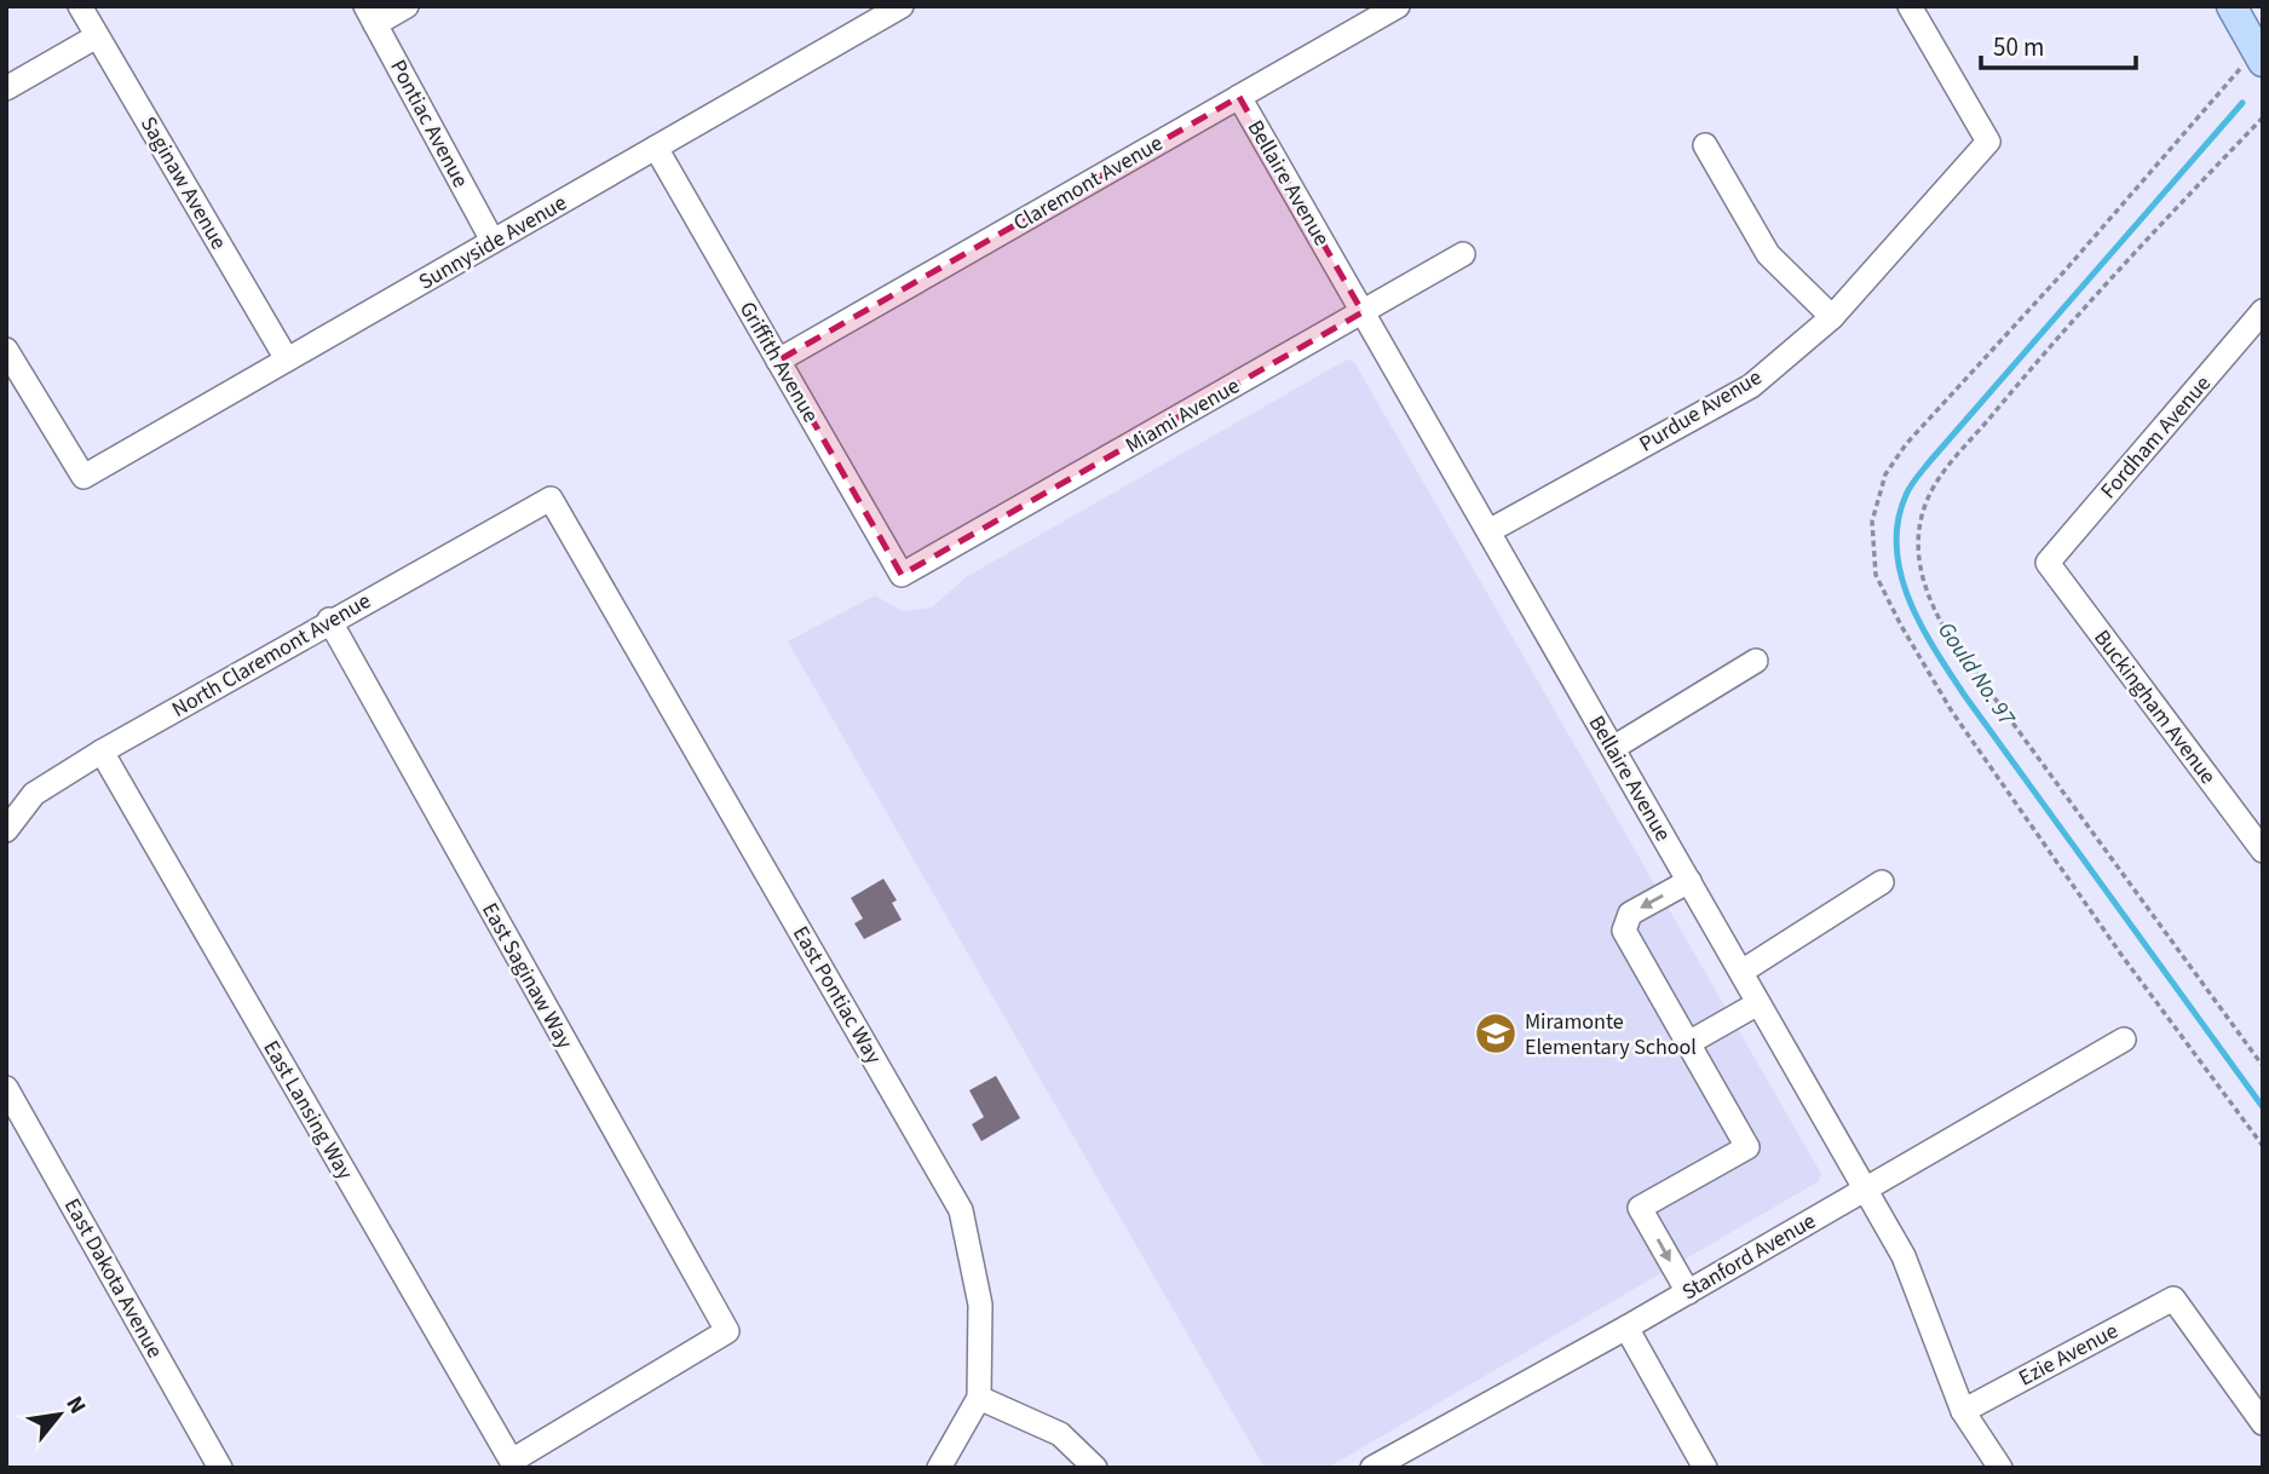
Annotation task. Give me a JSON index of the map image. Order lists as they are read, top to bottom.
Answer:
{
  "streets": {
    "street": [
      "Pontiac Avenue",
      "Saginaw Avenue",
      "Claremont Avenue",
      "Bellaire Avenue",
      "Sunnyside Avenue",
      "Griffith Avenue",
      "Purdue Avenue",
      "Miami Avenue",
      "Fordham Avenue",
      "North Claremont Avenue",
      "Buckingham Avenue",
      "East Saginaw Way",
      "East Pontiac Way",
      "East Lansing Way",
      "Stanford Avenue",
      "East Dakota Avenue",
      "Ezie Avenue"
    ]
  },
  "crossings": [
    ["Pontiac Avenue", "Sunnyside Avenue"],
    ["Saginaw Avenue", "Sunnyside Avenue"],
    ["Claremont Avenue", "Bellaire Avenue"],
    ["Claremont Avenue", "Griffith Avenue"],
    ["Bellaire Avenue", "Purdue Avenue"],
    ["Bellaire Avenue", "Miami Avenue"],
    ["Bellaire Avenue", "Stanford Avenue"],
    ["Bellaire Avenue", "Ezie Avenue"],
    ["Sunnyside Avenue", "Griffith Avenue"],
    ["Griffith Avenue", "Miami Avenue"],
    ["Fordham Avenue", "Buckingham Avenue"],
    ["North Claremont Avenue", "East Saginaw Way"],
    ["North Claremont Avenue", "East Pontiac Way"],
    ["North Claremont Avenue", "East Lansing Way"],
    ["East Saginaw Way", "East Lansing Way"]
  ],
  "water": ["Gould No. 97"],
  "places": {
    "school or university": ["Miramonte Elementary School"]
  },
  "scale_bar": "50 m",
  "north": "top right"
}
